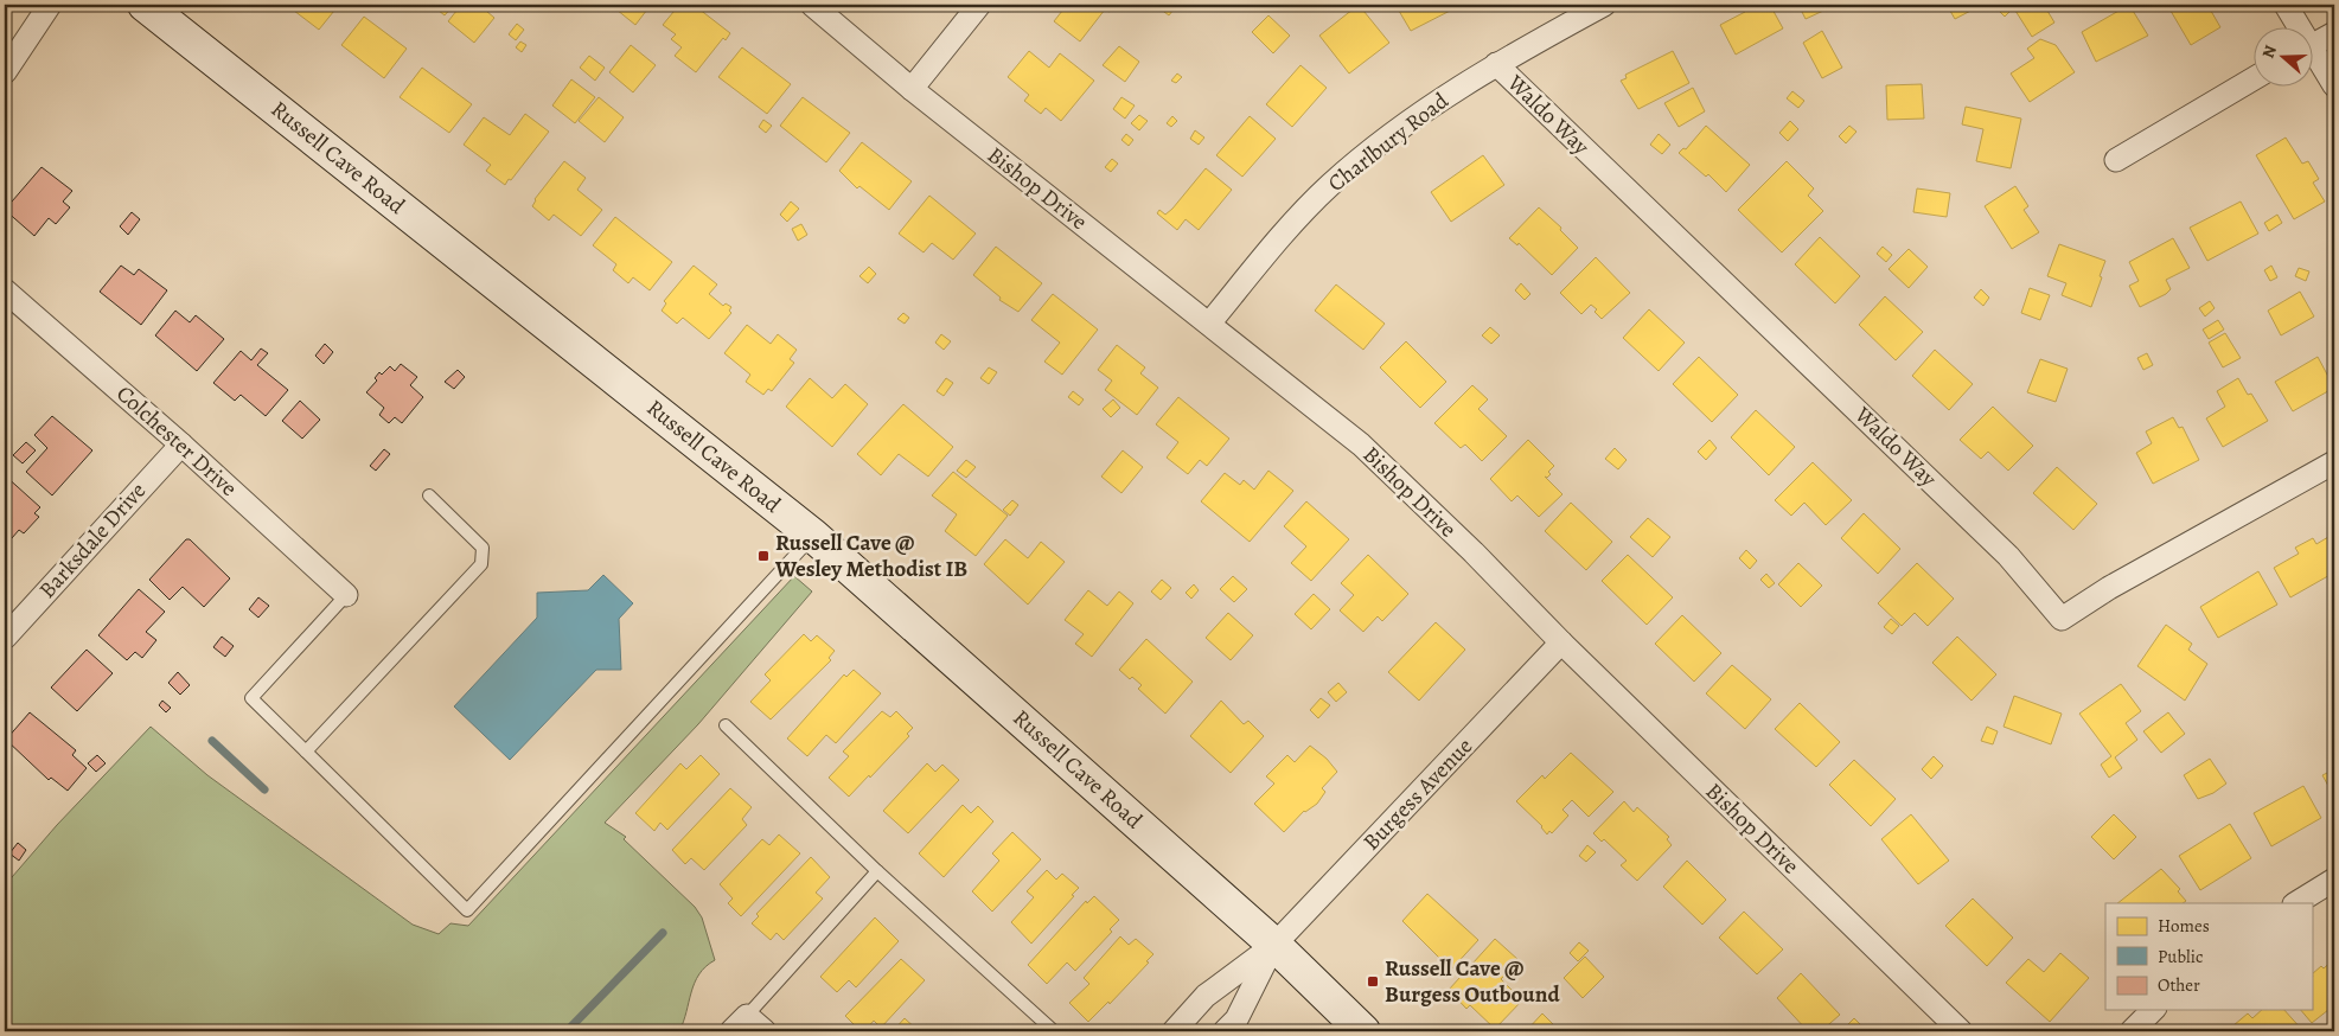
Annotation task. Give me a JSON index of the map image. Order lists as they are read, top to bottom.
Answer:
{
  "streets": {
    "main road": ["Russell Cave Road"],
    "street": [
      "Waldo Way",
      "Charlbury Road",
      "Bishop Drive",
      "Colchester Drive",
      "Barksdale Drive",
      "Burgess Avenue"
    ]
  },
  "crossings": [
    ["Waldo Way", "Charlbury Road"],
    ["Charlbury Road", "Bishop Drive"],
    ["Russell Cave Road", "Burgess Avenue"],
    ["Bishop Drive", "Burgess Avenue"],
    ["Colchester Drive", "Barksdale Drive"]
  ],
  "places": {
    "transit": ["Russell Cave @ Wesley Methodist IB", "Russell Cave @ Burgess Outbound"]
  },
  "legend": ["Homes", "Public", "Other"],
  "north": "left"
}
